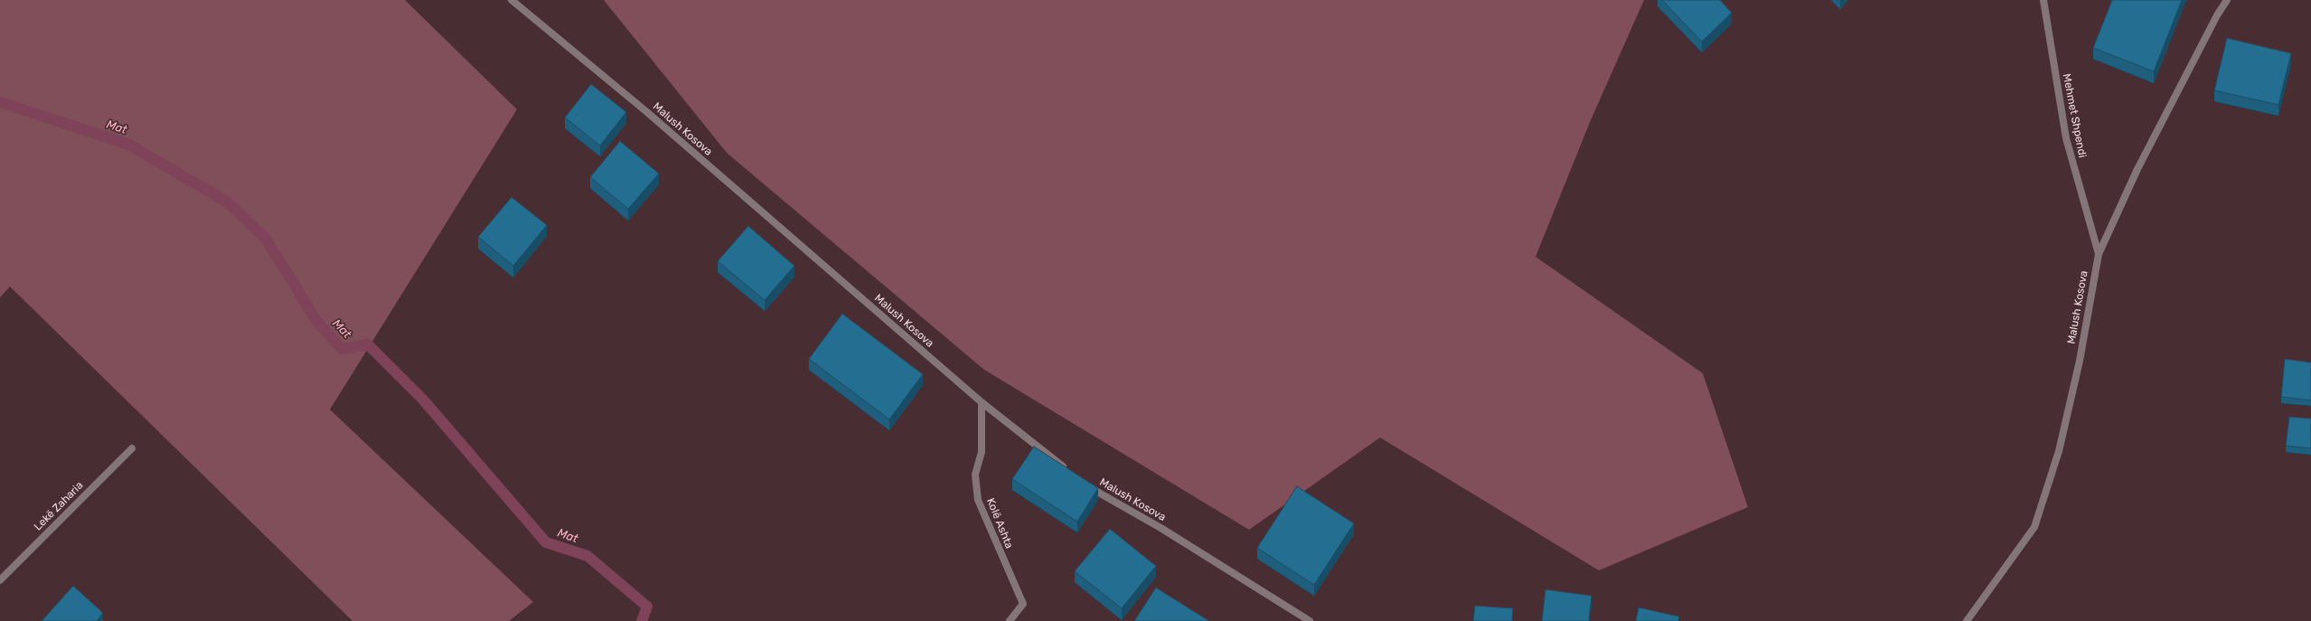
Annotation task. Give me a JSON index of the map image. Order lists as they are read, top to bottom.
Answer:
{
  "streets": {
    "street": [
      "Mehmet Shpendi",
      "Malush Kosova",
      "Lekë Zaharia",
      "Kolë Ashta"
    ]
  },
  "crossings": [
    ["Mehmet Shpendi", "Malush Kosova"],
    ["Malush Kosova", "Kolë Ashta"]
  ],
  "water": ["Mat"]
}
